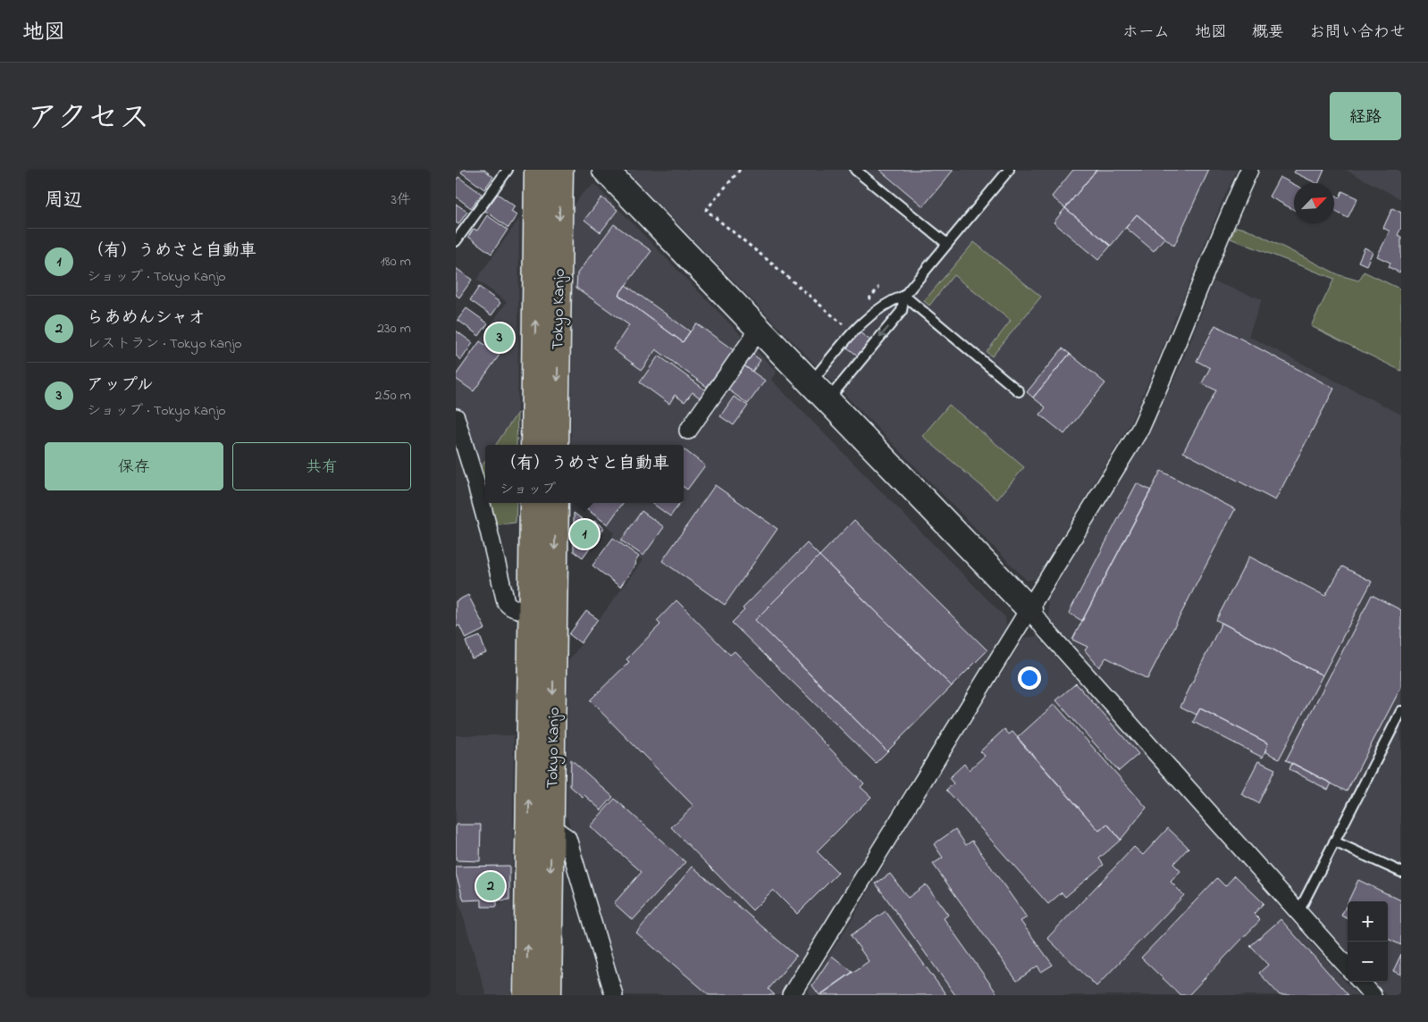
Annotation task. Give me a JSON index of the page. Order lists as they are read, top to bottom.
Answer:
{
  "streets": {
    "highway": ["Tokyo Kanjo"]
  },
  "north": "top right",
  "page": {
    "header": "地図",
    "nav": [
      "ホーム",
      "地図",
      "概要",
      "お問い合わせ"
    ],
    "title": "アクセス",
    "buttons": [
      "経路",
      ["保存", "共有"]
    ],
    "heading": ["周辺", "3件"],
    "list": [
      {
        "mark": "1",
        "name": "（有）うめさと自動車",
        "note": "ショップ · Tokyo Kanjo",
        "value": "180 m"
      },
      {
        "mark": "2",
        "name": "らあめんシャオ",
        "note": "レストラン · Tokyo Kanjo",
        "value": "230 m"
      },
      {
        "mark": "3",
        "name": "アップル",
        "note": "ショップ · Tokyo Kanjo",
        "value": "250 m"
      }
    ],
    "pins": ["3", "1", "2"],
    "popup": ["（有）うめさと自動車", "ショップ"],
    "map_buttons": ["+", "−"]
  }
}
